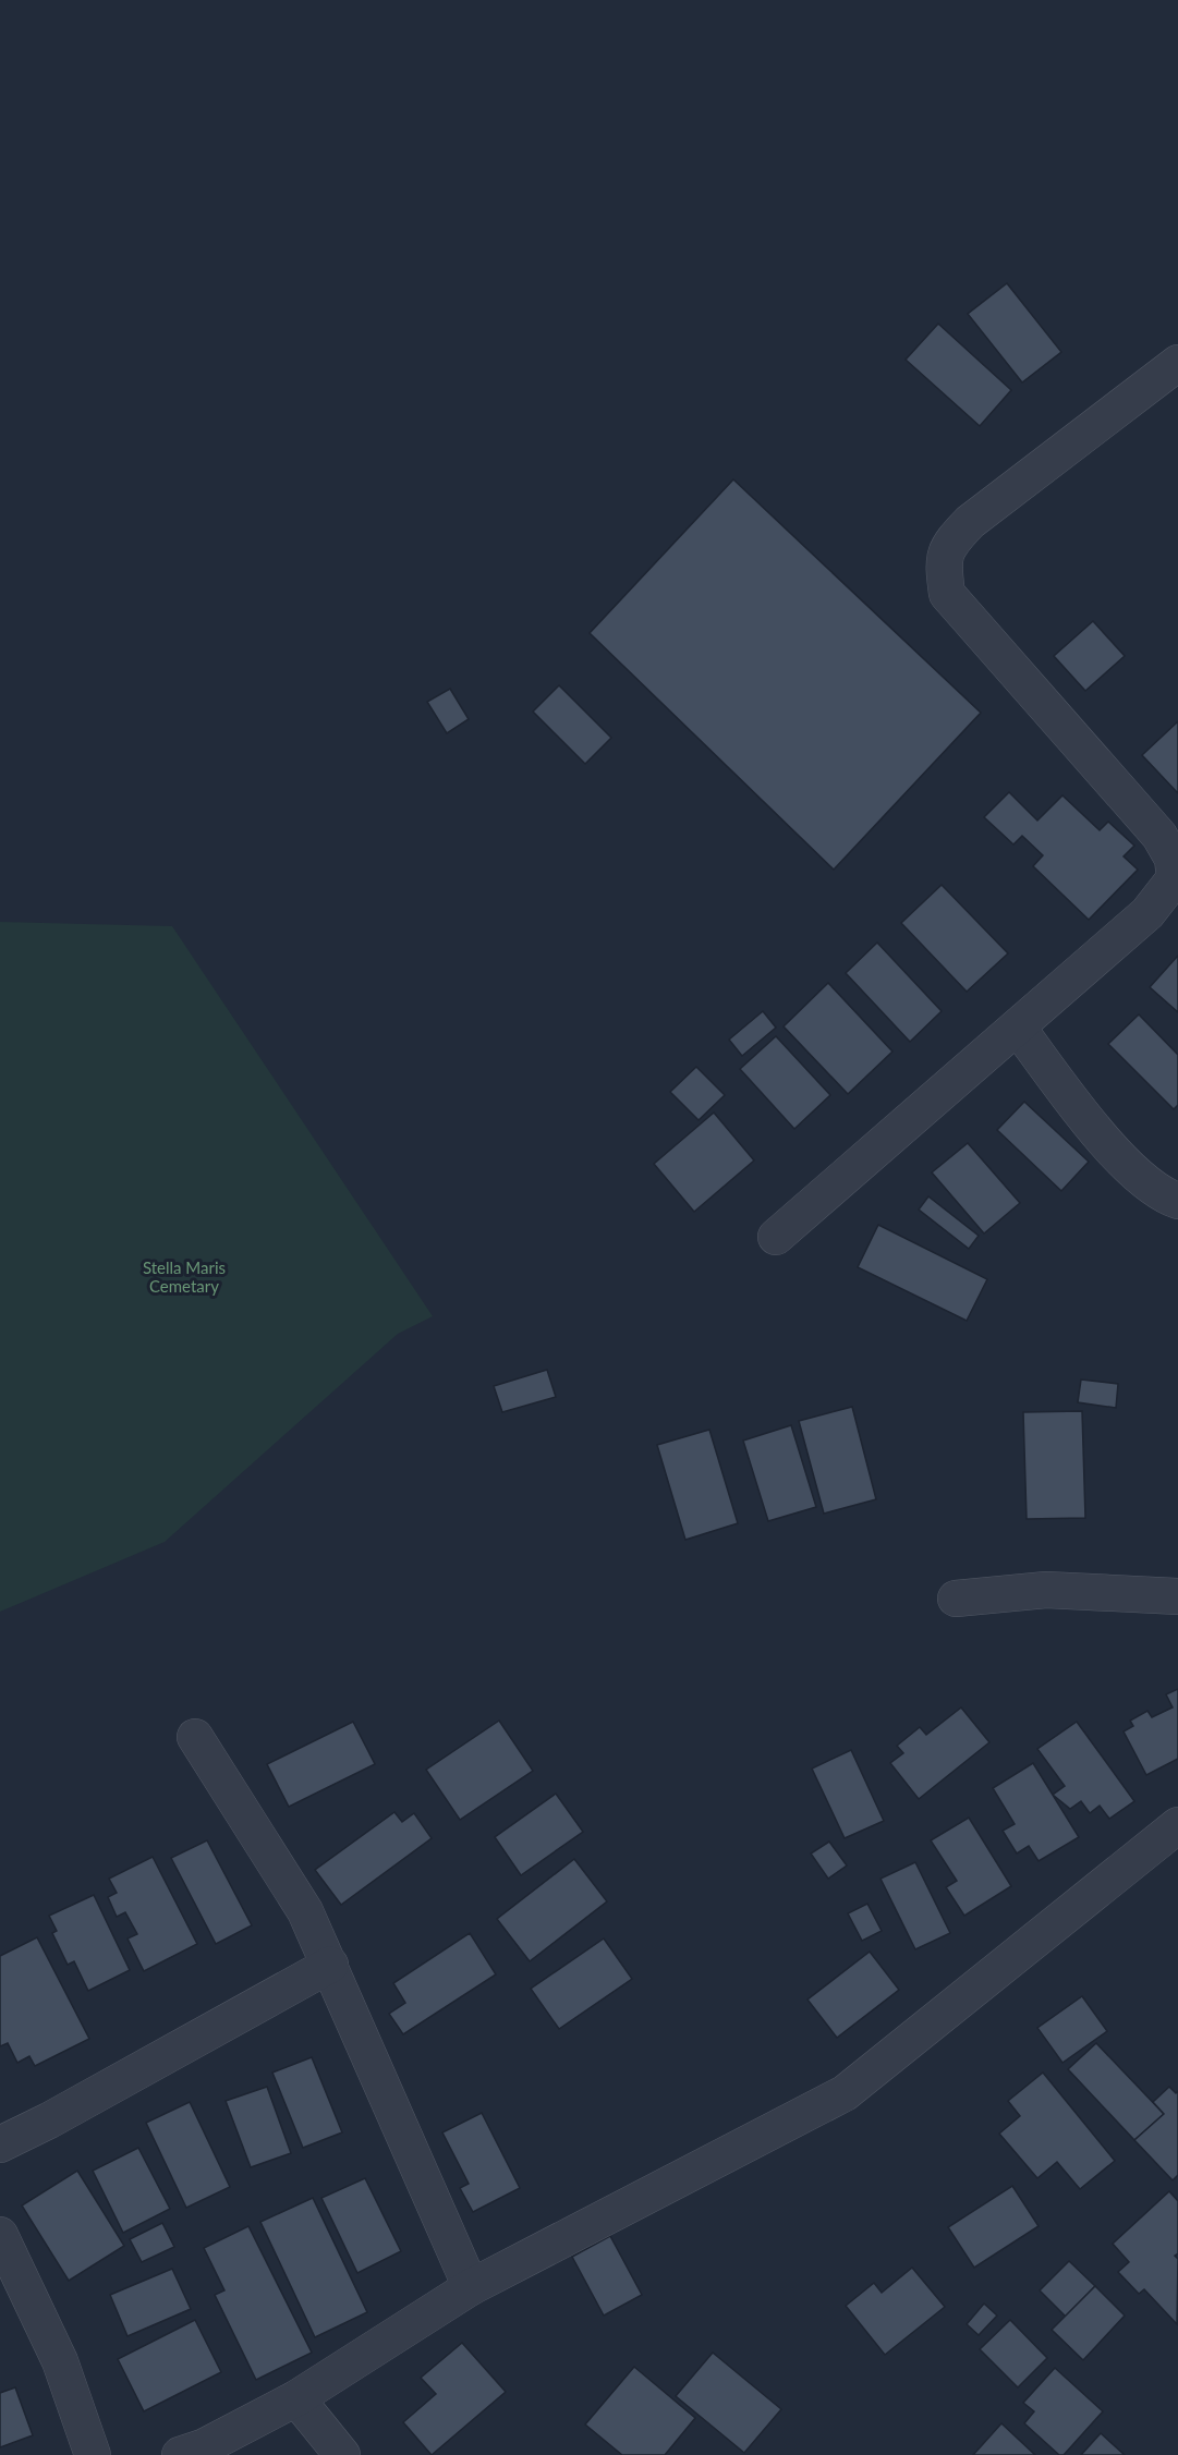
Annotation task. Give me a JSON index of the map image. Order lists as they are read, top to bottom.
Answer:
{
  "parks": ["Stella Maris Cemetary"]
}
